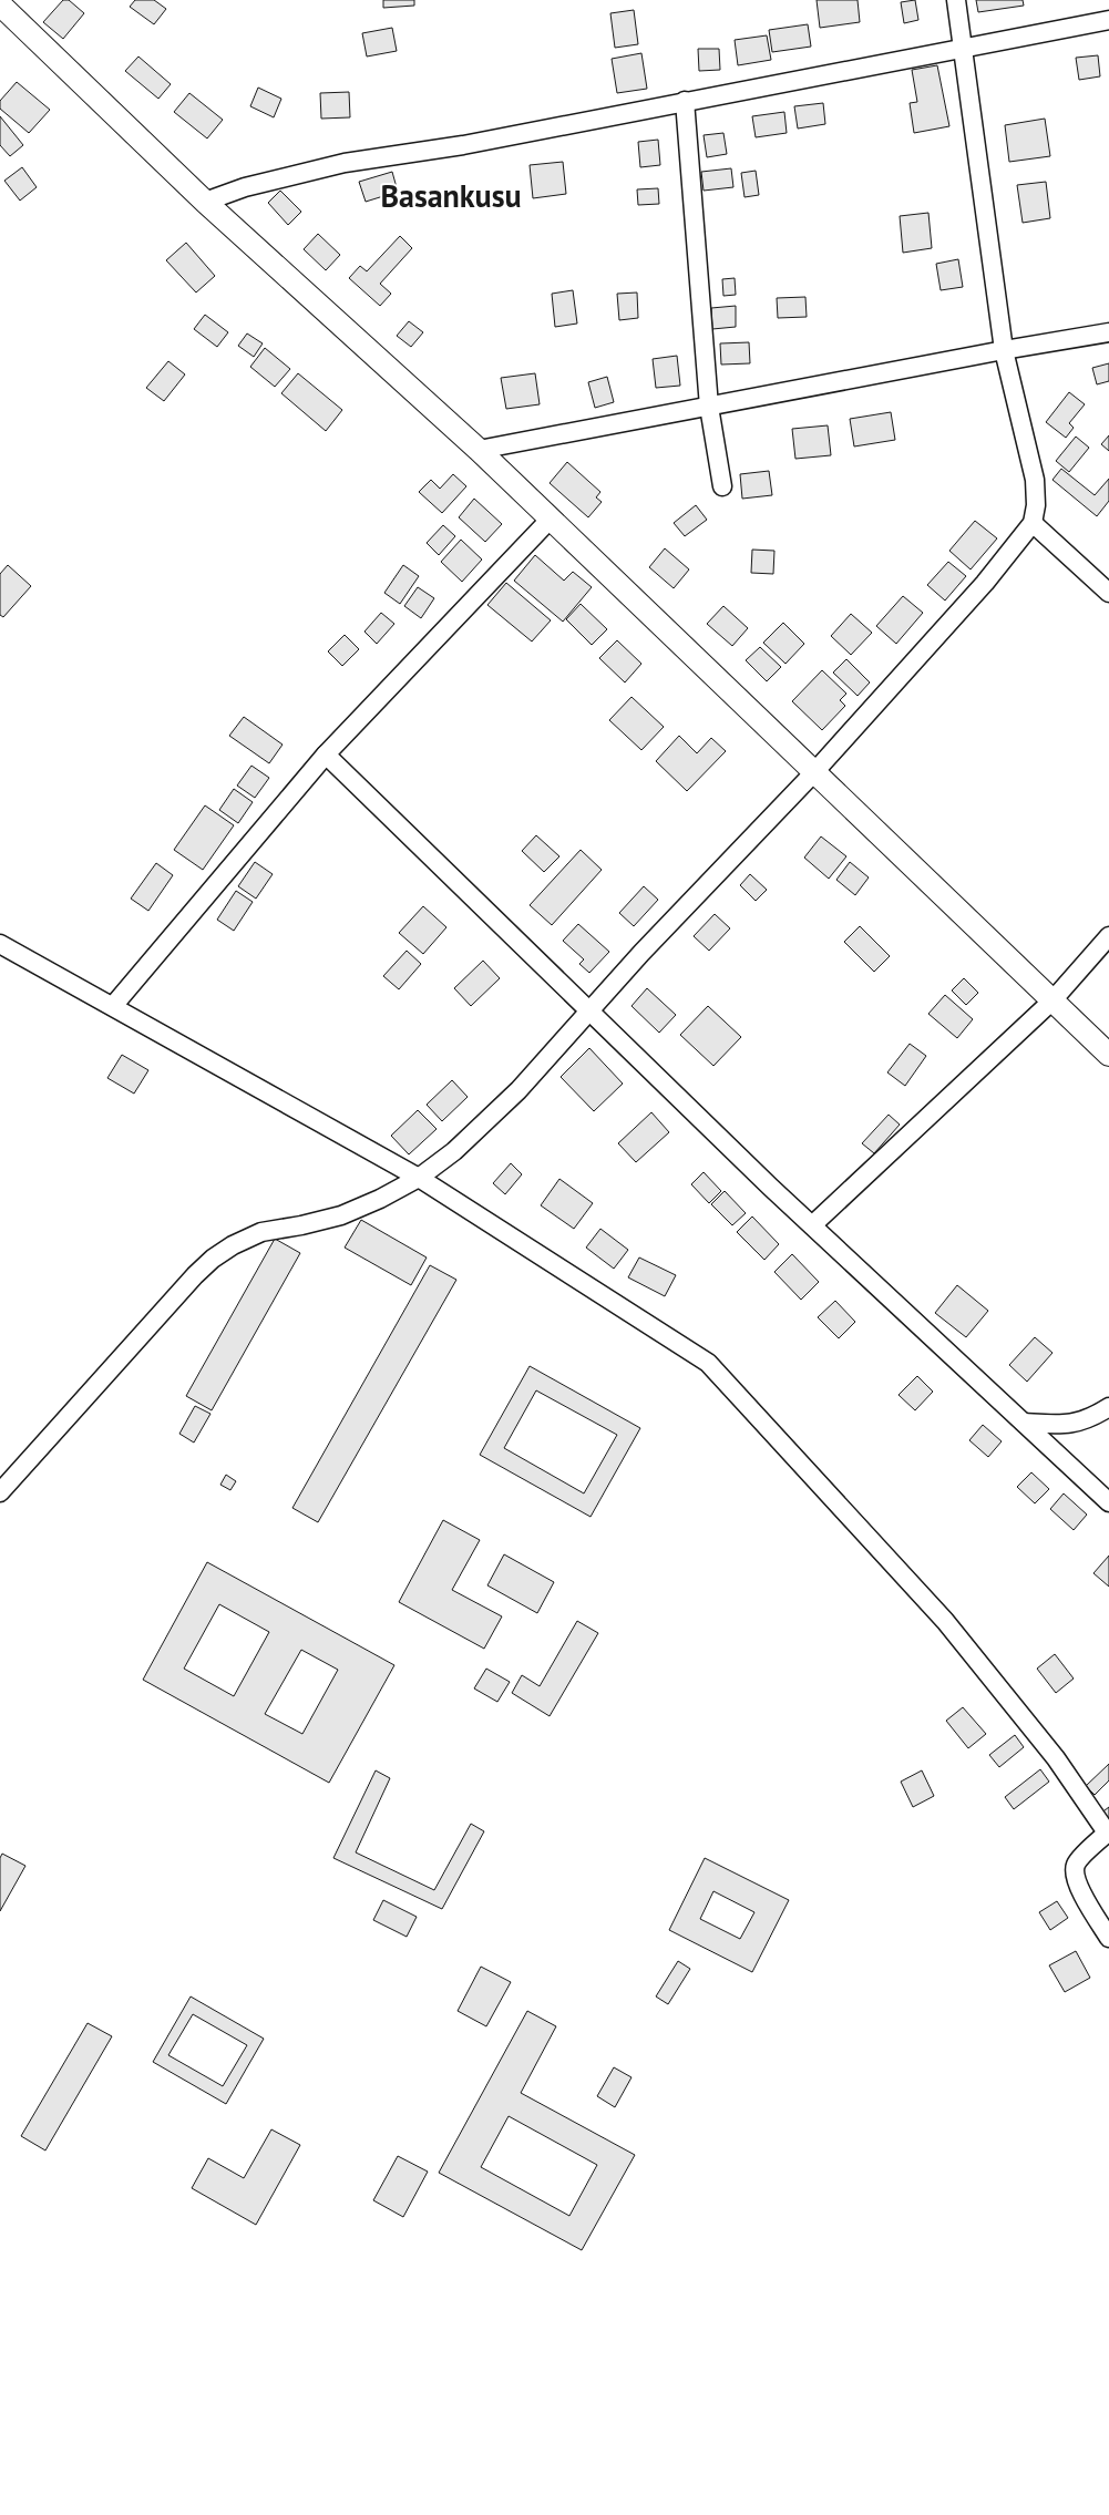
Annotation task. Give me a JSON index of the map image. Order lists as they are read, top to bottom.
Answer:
{
  "districts": ["Basankusu"]
}
